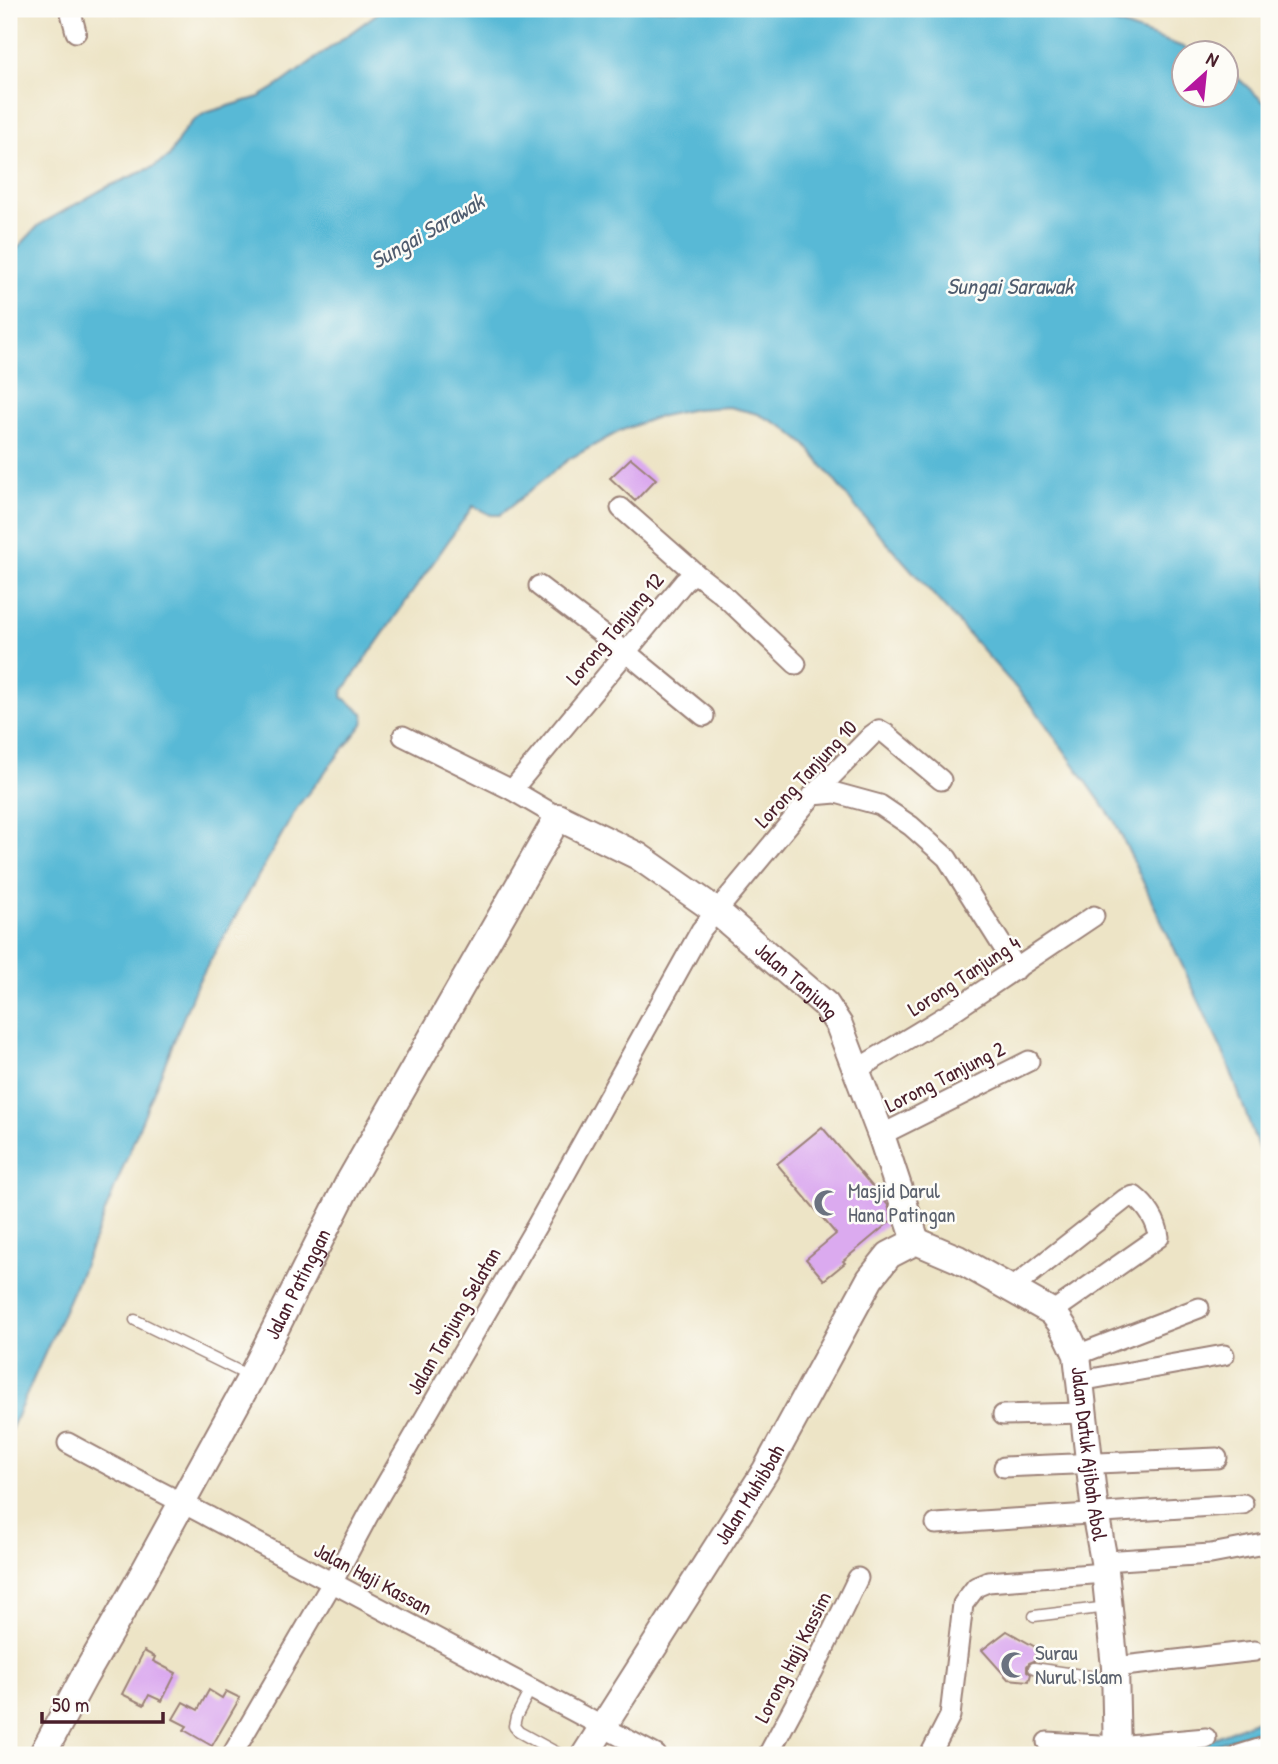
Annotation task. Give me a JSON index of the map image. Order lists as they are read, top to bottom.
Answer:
{
  "streets": {
    "main road": [
      "Jalan Tanjung",
      "Jalan Patinggan",
      "Jalan Datuk Ajibah Abol",
      "Jalan Muhibbah"
    ],
    "street": [
      "Lorong Tanjung 12",
      "Lorong Tanjung 10",
      "Lorong Tanjung 4",
      "Lorong Tanjung 2",
      "Jalan Tanjung Selatan",
      "Jalan Haji Kassan",
      "Lorong Hajj Kassim"
    ]
  },
  "crossings": [
    ["Lorong Tanjung 10", "Jalan Tanjung"],
    ["Lorong Tanjung 10", "Jalan Tanjung Selatan"],
    ["Lorong Tanjung 4", "Jalan Tanjung"],
    ["Jalan Tanjung", "Lorong Tanjung 2"],
    ["Jalan Tanjung", "Jalan Patinggan"],
    ["Jalan Tanjung", "Jalan Tanjung Selatan"],
    ["Jalan Tanjung", "Jalan Datuk Ajibah Abol"],
    ["Jalan Tanjung", "Jalan Muhibbah"],
    ["Jalan Patinggan", "Jalan Haji Kassan"],
    ["Jalan Tanjung Selatan", "Jalan Haji Kassan"],
    ["Jalan Datuk Ajibah Abol", "Jalan Muhibbah"],
    ["Jalan Muhibbah", "Jalan Haji Kassan"]
  ],
  "water": ["Sungai Sarawak"],
  "places": {
    "mosque": ["Masjid Darul Hana Patingan", "Surau Nurul Islam"]
  },
  "scale_bar": "50 m",
  "north": "top right"
}
